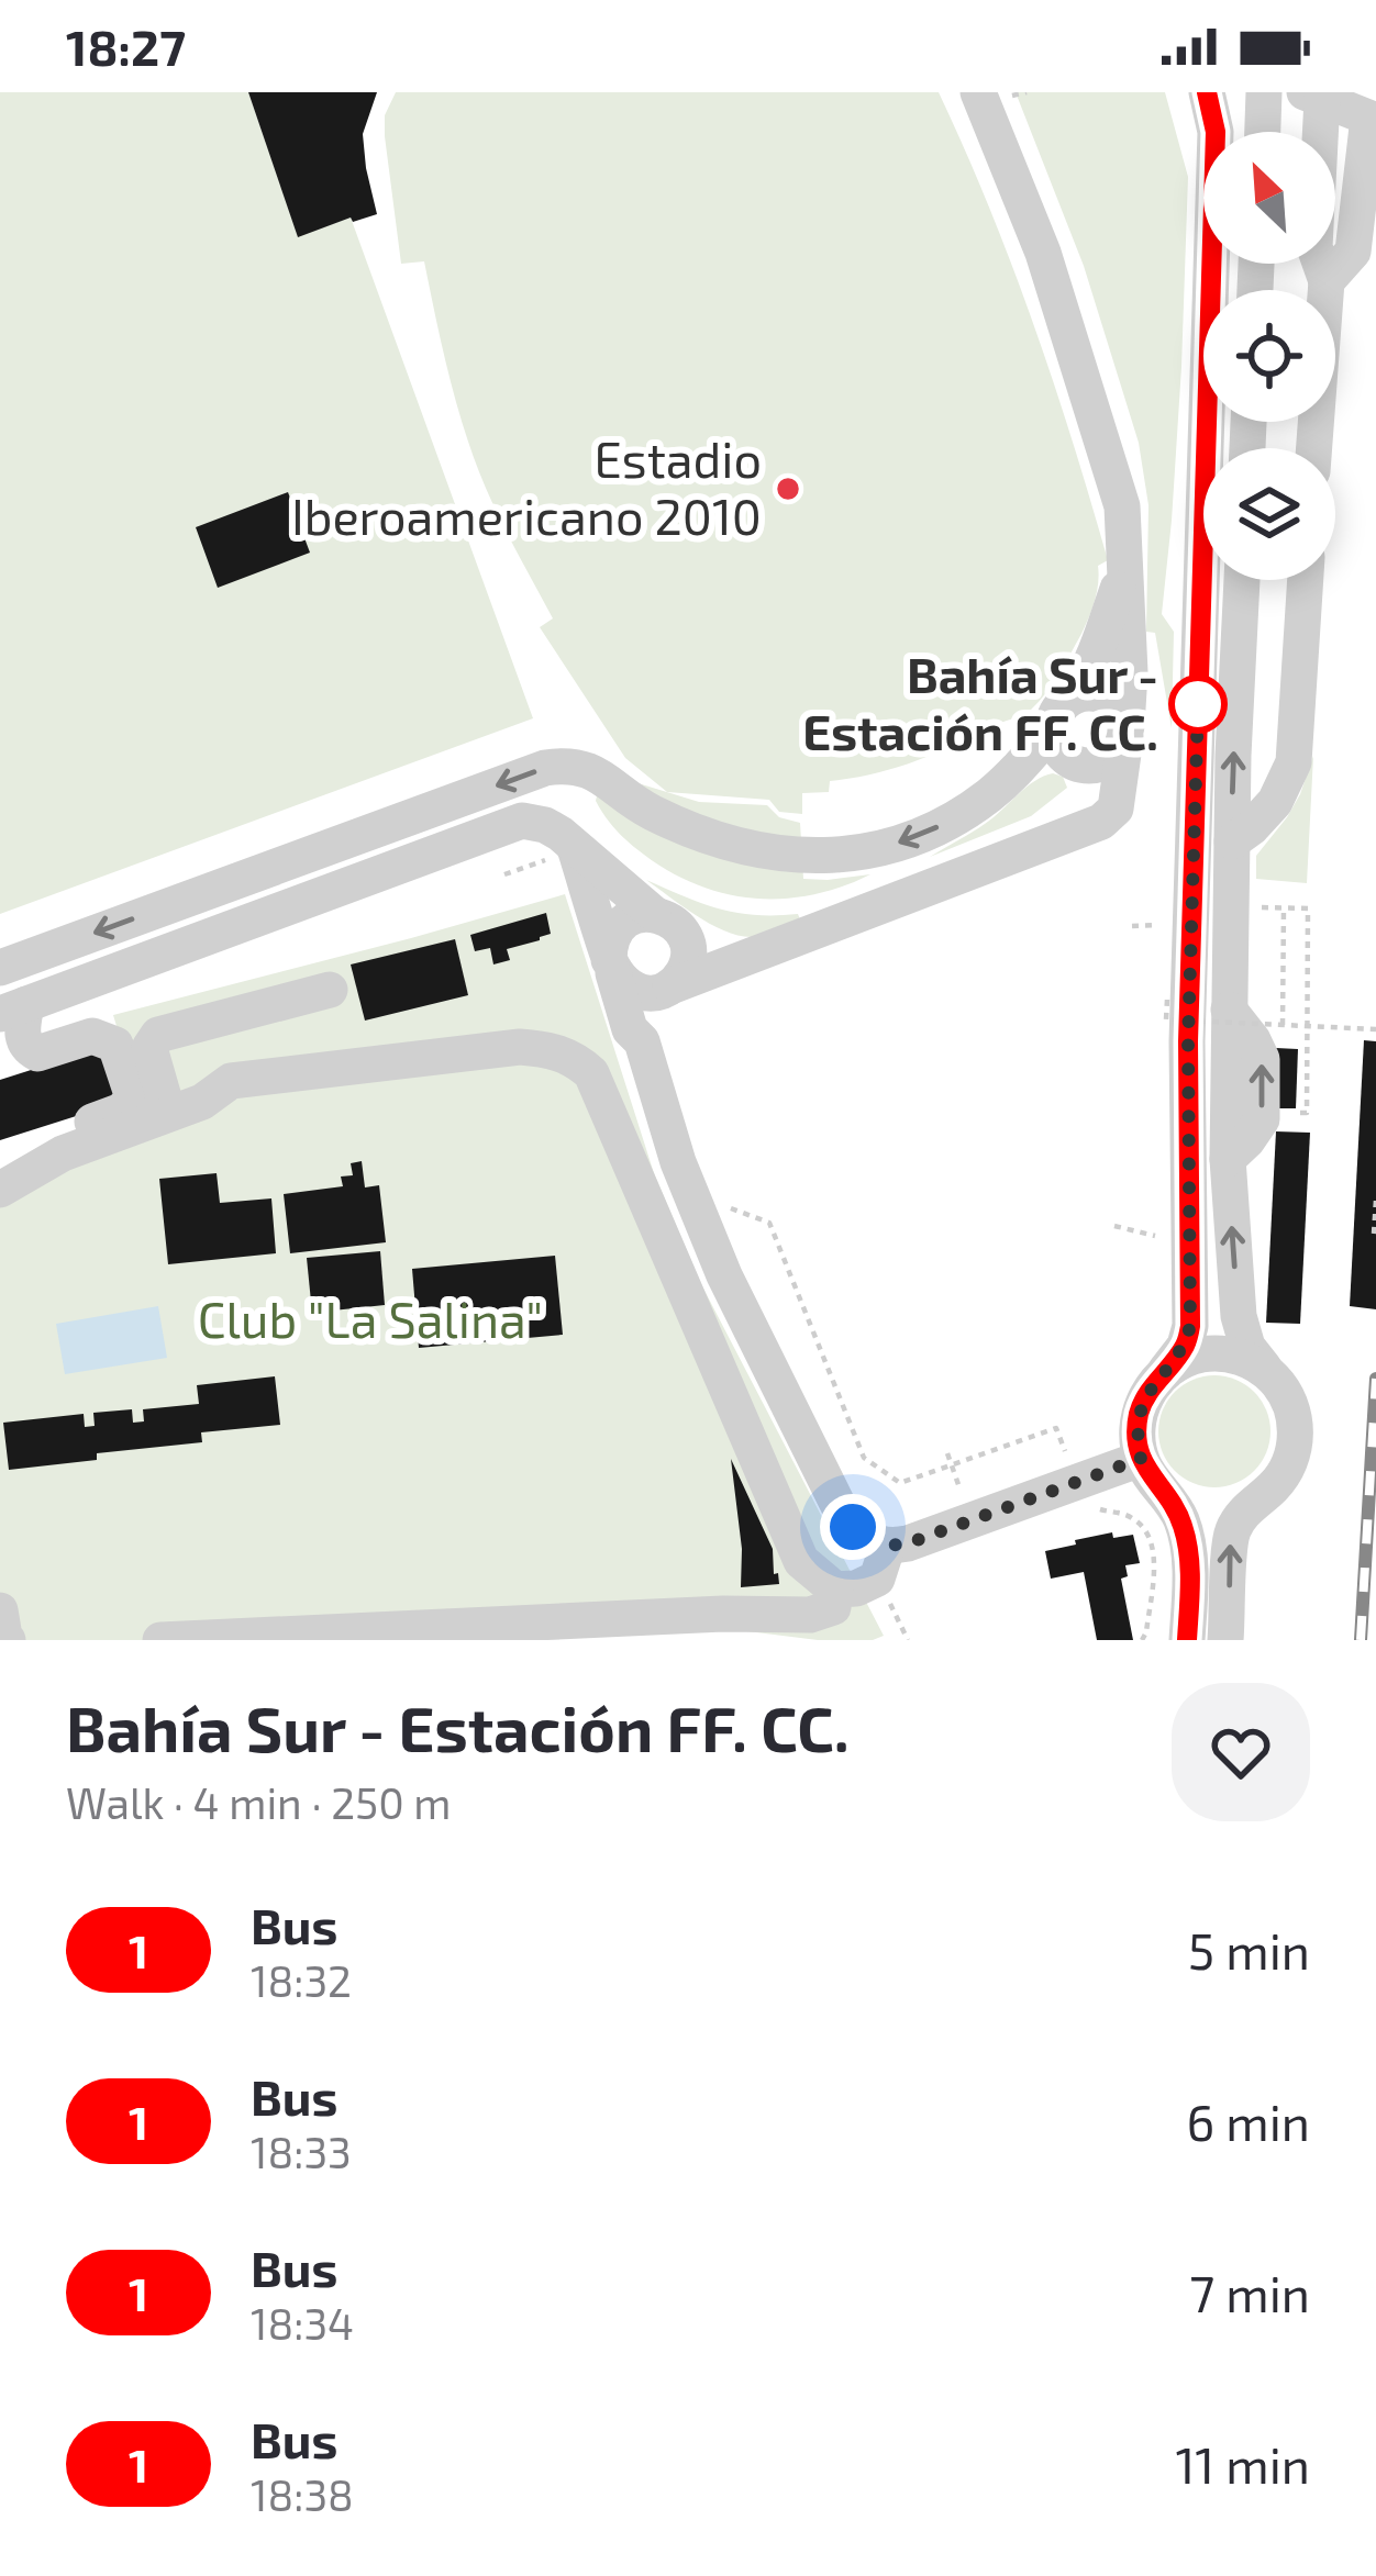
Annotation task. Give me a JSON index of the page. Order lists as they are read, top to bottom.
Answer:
{
  "parks": ["Club \"La Salina\""],
  "places": ["Estadio Iberoamericano 2010", "Bahía Sur - Estación FF. CC."],
  "lines": ["bus line 1"],
  "north": "top left",
  "page": {
    "status": "18:27",
    "heading": ["Bahía Sur - Estación FF. CC.", "Walk · 4 min · 250 m"],
    "list": [
      {
        "mark": "1",
        "name": "Bus",
        "note": "18:32",
        "value": "5 min"
      },
      {
        "mark": "1",
        "name": "Bus",
        "note": "18:33",
        "value": "6 min"
      },
      {
        "mark": "1",
        "name": "Bus",
        "note": "18:34",
        "value": "7 min"
      },
      {
        "mark": "1",
        "name": "Bus",
        "note": "18:38",
        "value": "11 min"
      }
    ]
  }
}
